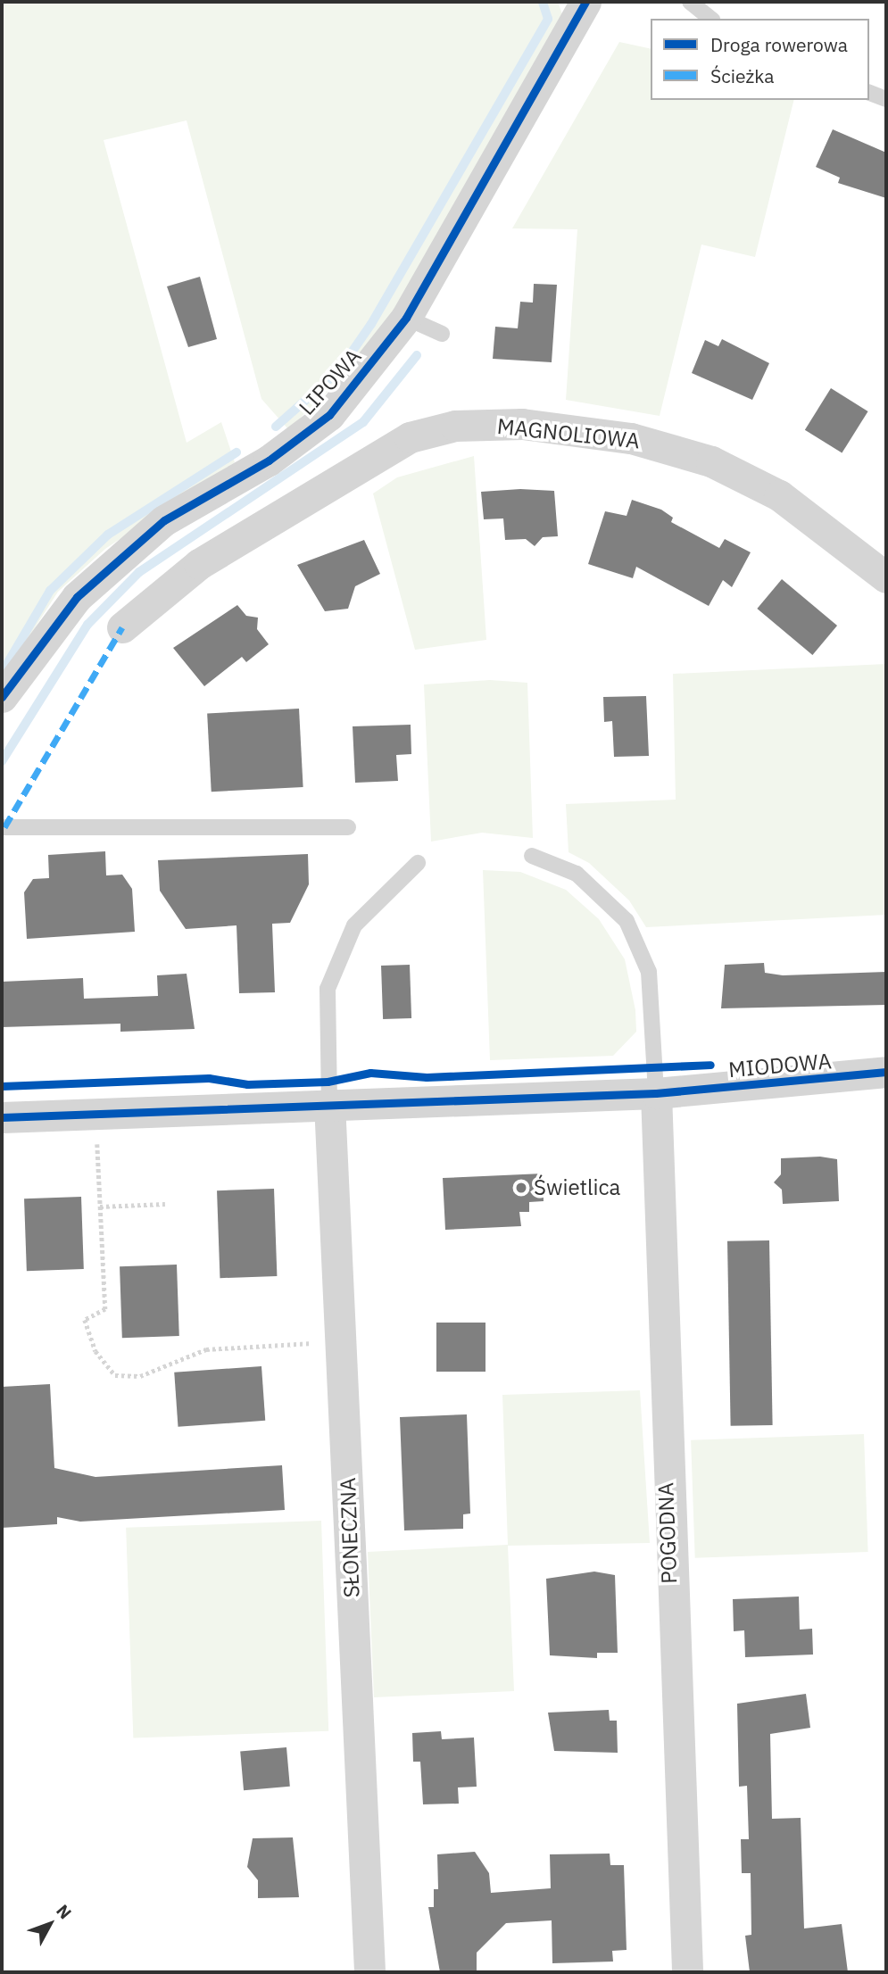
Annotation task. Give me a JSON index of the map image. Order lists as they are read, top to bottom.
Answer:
{
  "streets": {
    "street": [
      "LIPOWA",
      "MAGNOLIOWA",
      "MIODOWA",
      "POGODNA",
      "SŁONECZNA"
    ]
  },
  "crossings": [
    ["MIODOWA", "POGODNA"],
    ["MIODOWA", "SŁONECZNA"]
  ],
  "places": ["Świetlica"],
  "legend": ["Droga rowerowa", "Ścieżka"],
  "north": "top right"
}
